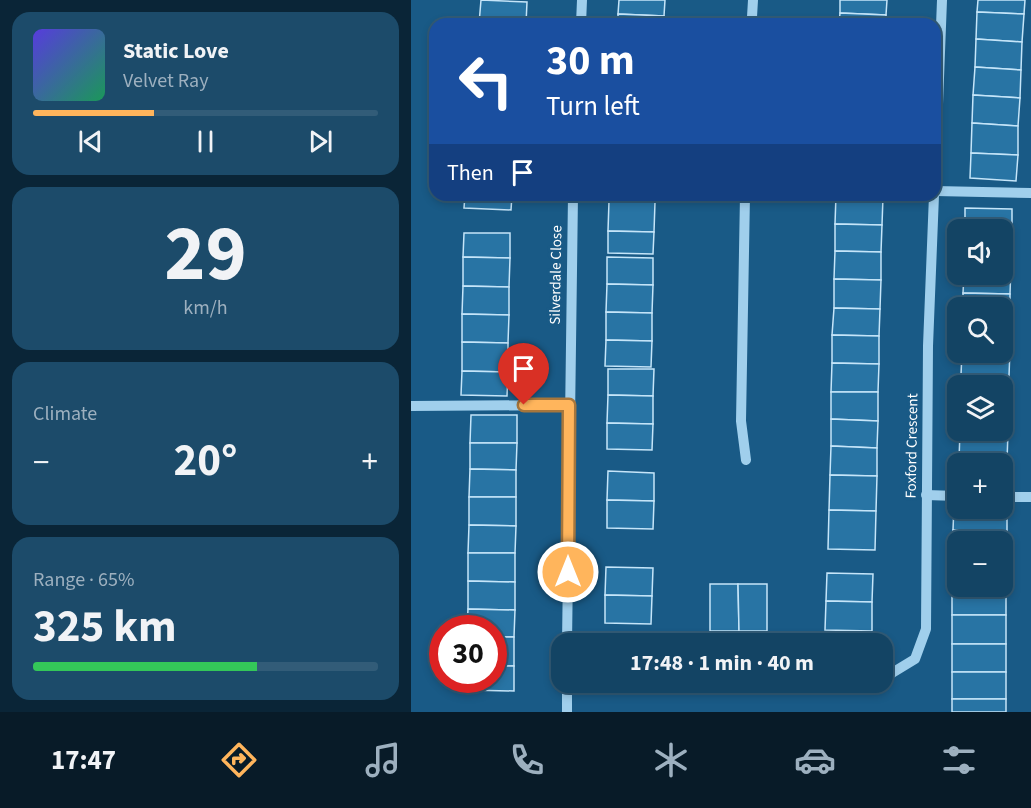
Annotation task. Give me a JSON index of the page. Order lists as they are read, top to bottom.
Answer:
{
  "streets": {
    "street": ["Silverdale Close", "Foxford Crescent"]
  },
  "page": {
    "turn": ["30 m", "Turn left"],
    "song": ["Static Love", "Velvet Ray"],
    "then": "Then",
    "tile": [
      ["29", "km/h"],
      "Climate",
      ["Range · 65%", "325 km"]
    ],
    "map_buttons": ["+", "−"],
    "heat": ["−", "20°", "+"],
    "limit": "30",
    "trip": "17:48 · 1 min · 40 m",
    "tabs": "17:47"
  }
}
